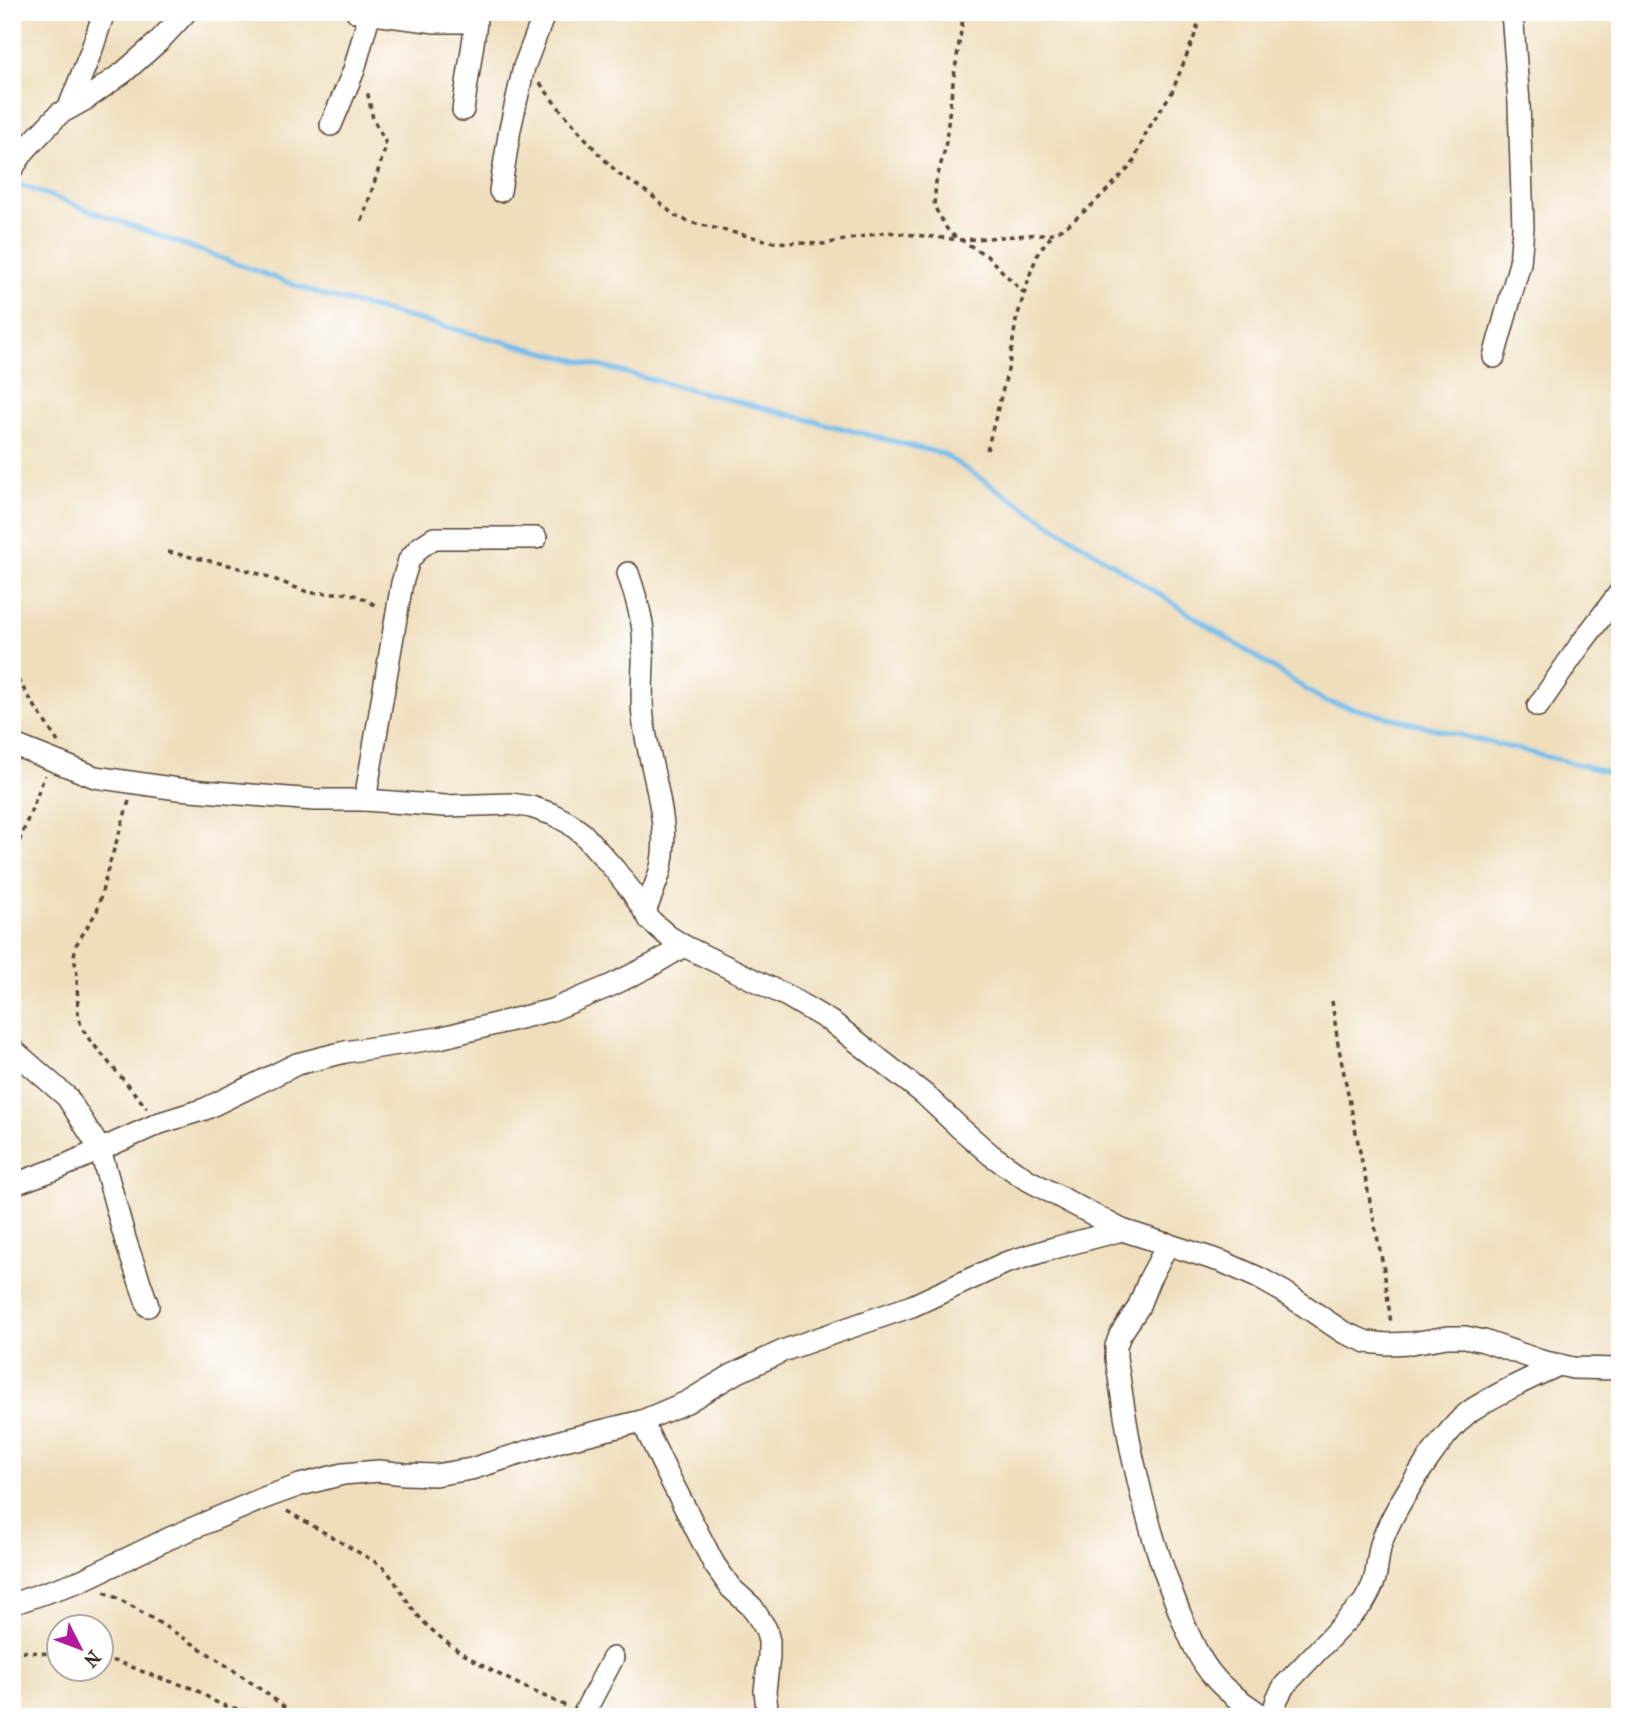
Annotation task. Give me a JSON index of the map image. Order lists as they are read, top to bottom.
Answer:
{
  "north": "bottom right"
}
